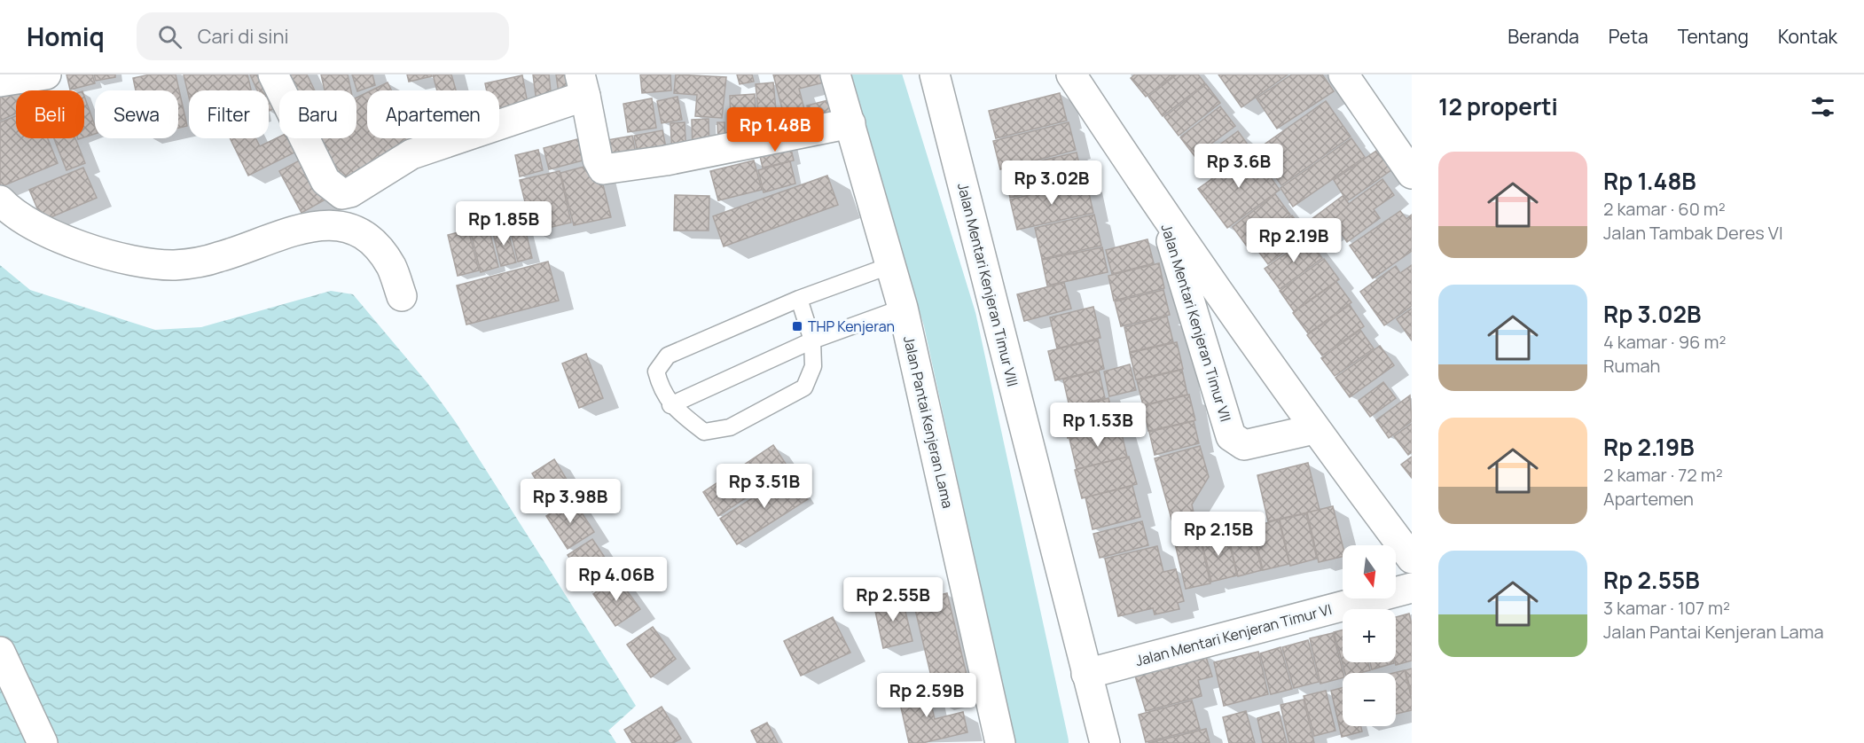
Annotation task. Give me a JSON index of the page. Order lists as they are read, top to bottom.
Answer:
{
  "streets": {
    "street": [
      "Jalan Mentari Kenjeran Timur VIII",
      "Jalan Mentari Kenjeran Timur VII",
      "Jalan Pantai Kenjeran Lama",
      "Jalan Mentari Kenjeran Timur VI"
    ]
  },
  "crossings": [
    ["Jalan Mentari Kenjeran Timur VIII", "Jalan Mentari Kenjeran Timur VI"]
  ],
  "places": {
    "transit": ["THP Kenjeran"]
  },
  "north": "bottom",
  "page": {
    "header": "Homiq",
    "search": "Cari di sini",
    "nav": [
      "Beranda",
      "Peta",
      "Tentang",
      "Kontak"
    ],
    "heading": "12 properti",
    "chip": [
      "Beli",
      "Sewa",
      "Filter",
      "Baru",
      "Apartemen"
    ],
    "price": [
      "Rp 1.48B",
      "Rp 3.6B",
      "Rp 3.02B",
      "Rp 1.85B",
      "Rp 2.19B",
      "Rp 1.53B",
      "Rp 3.51B",
      "Rp 3.98B",
      "Rp 2.15B",
      "Rp 4.06B",
      "Rp 2.55B",
      "Rp 2.59B"
    ],
    "list": [
      {
        "name": "Rp 1.48B",
        "note": "2 kamar · 60 m² · Jalan Tambak Deres VI"
      },
      {
        "name": "Rp 3.02B",
        "note": "4 kamar · 96 m² · Rumah"
      },
      {
        "name": "Rp 2.19B",
        "note": "2 kamar · 72 m² · Apartemen"
      },
      {
        "name": "Rp 2.55B",
        "note": "3 kamar · 107 m² · Jalan Pantai Kenjeran Lama"
      }
    ],
    "map_buttons": ["+", "−"]
  }
}
